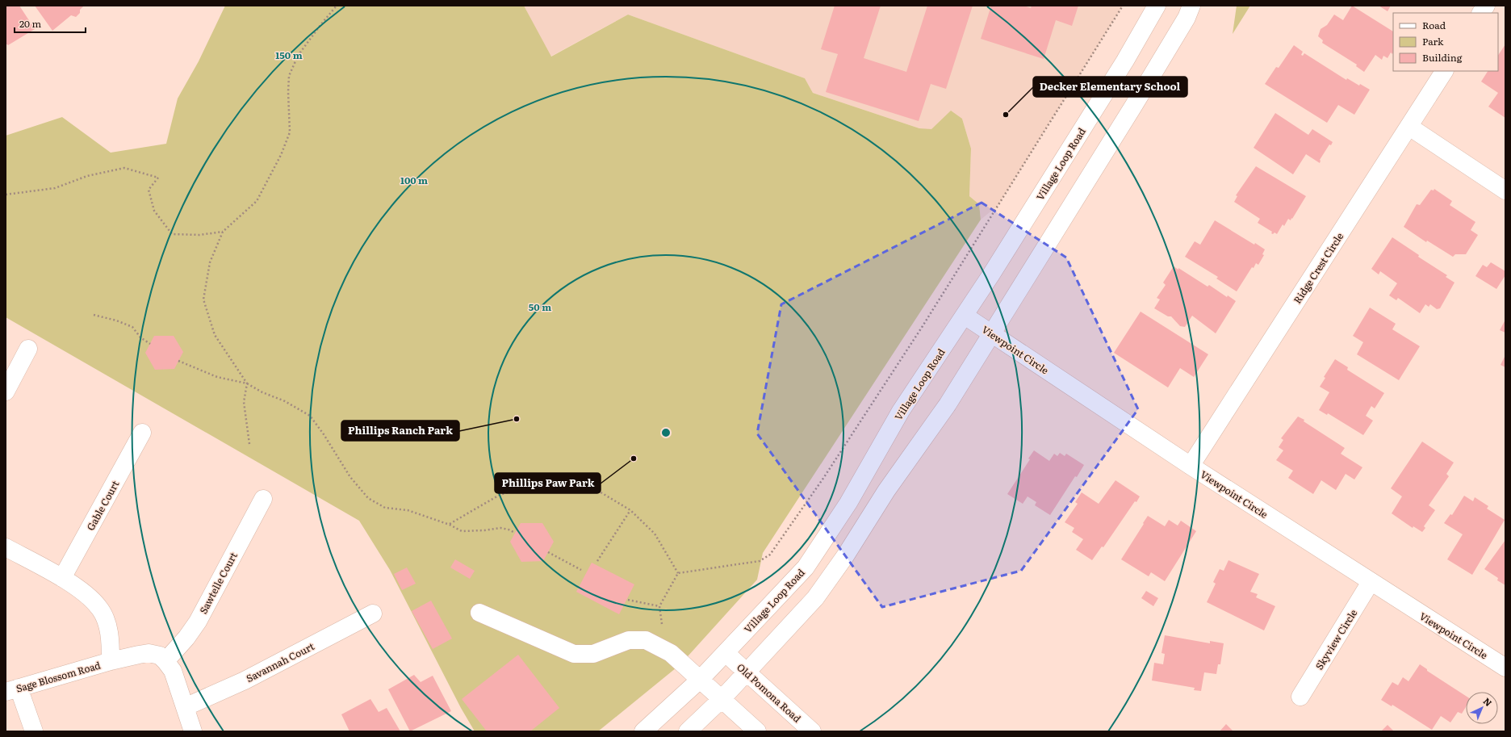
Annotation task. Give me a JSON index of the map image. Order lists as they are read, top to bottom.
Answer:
{
  "streets": {
    "street": [
      "Village Loop Road",
      "Ridge Crest Circle",
      "Viewpoint Circle",
      "Gable Court",
      "Sawtelle Court",
      "Skyview Circle",
      "Savannah Court",
      "Sage Blossom Road",
      "Old Pomona Road"
    ]
  },
  "crossings": [
    ["Village Loop Road", "Viewpoint Circle"],
    ["Village Loop Road", "Old Pomona Road"],
    ["Ridge Crest Circle", "Viewpoint Circle"],
    ["Viewpoint Circle", "Skyview Circle"],
    ["Sawtelle Court", "Sage Blossom Road"]
  ],
  "places": ["Decker Elementary School", "Phillips Ranch Park", "Phillips Paw Park"],
  "legend": ["Road", "Park", "Building"],
  "scale_bar": "20 m",
  "north": "top right",
  "rings": ["150 m", "100 m", "50 m"]
}
